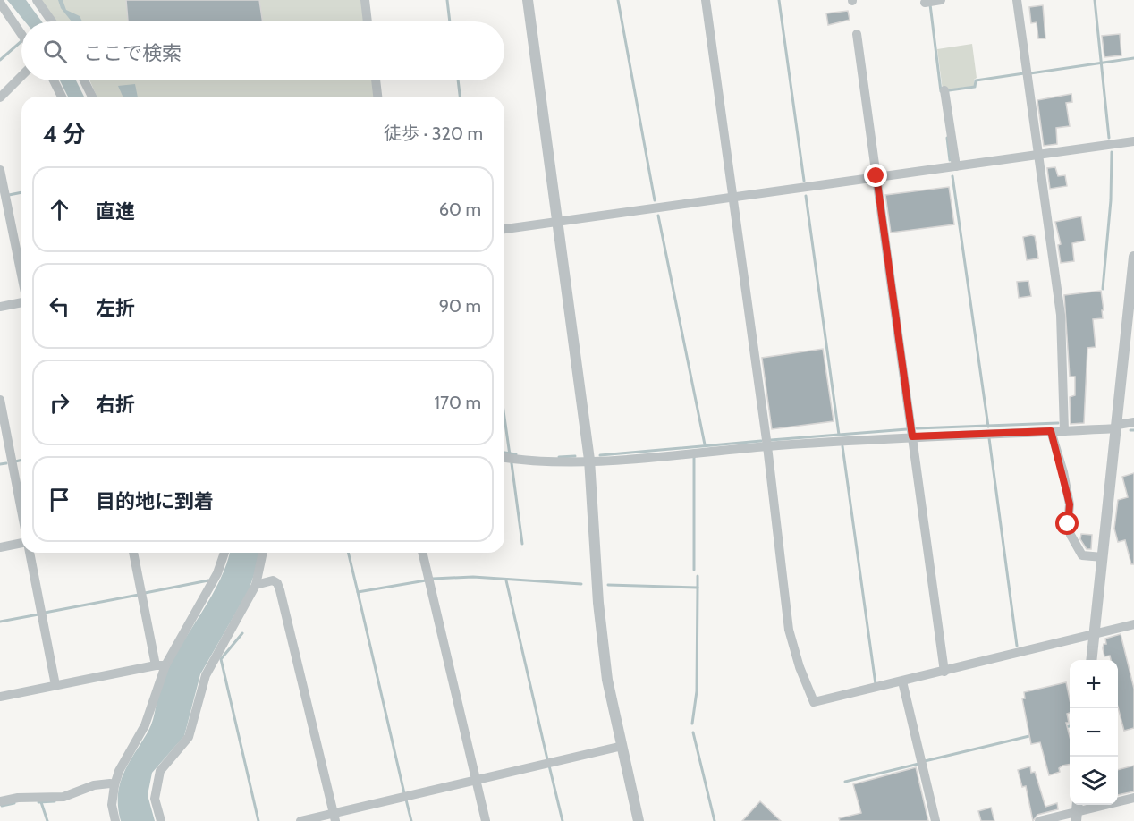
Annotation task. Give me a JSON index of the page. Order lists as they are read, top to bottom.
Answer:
{
  "page": {
    "search": "ここで検索",
    "heading": ["4 分", "徒歩 · 320 m"],
    "list": [
      ["直進", "60 m"],
      ["左折", "90 m"],
      ["右折", "170 m"],
      "目的地に到着"
    ],
    "map_buttons": ["+", "−"]
  }
}
